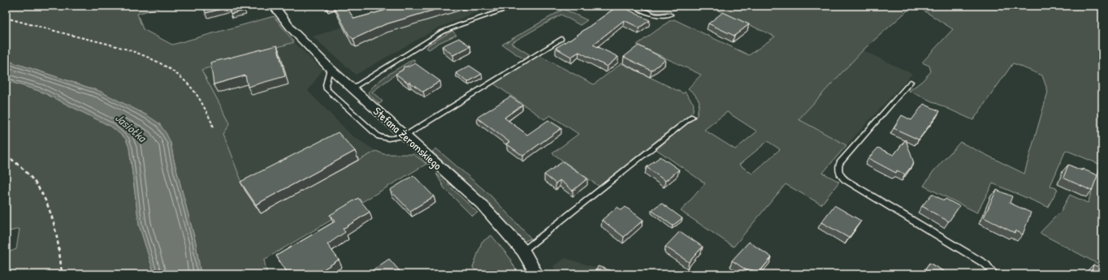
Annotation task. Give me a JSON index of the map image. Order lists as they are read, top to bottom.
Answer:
{
  "streets": {
    "street": ["Stefana Żeromskiego"]
  },
  "water": ["Jasiołka"]
}
